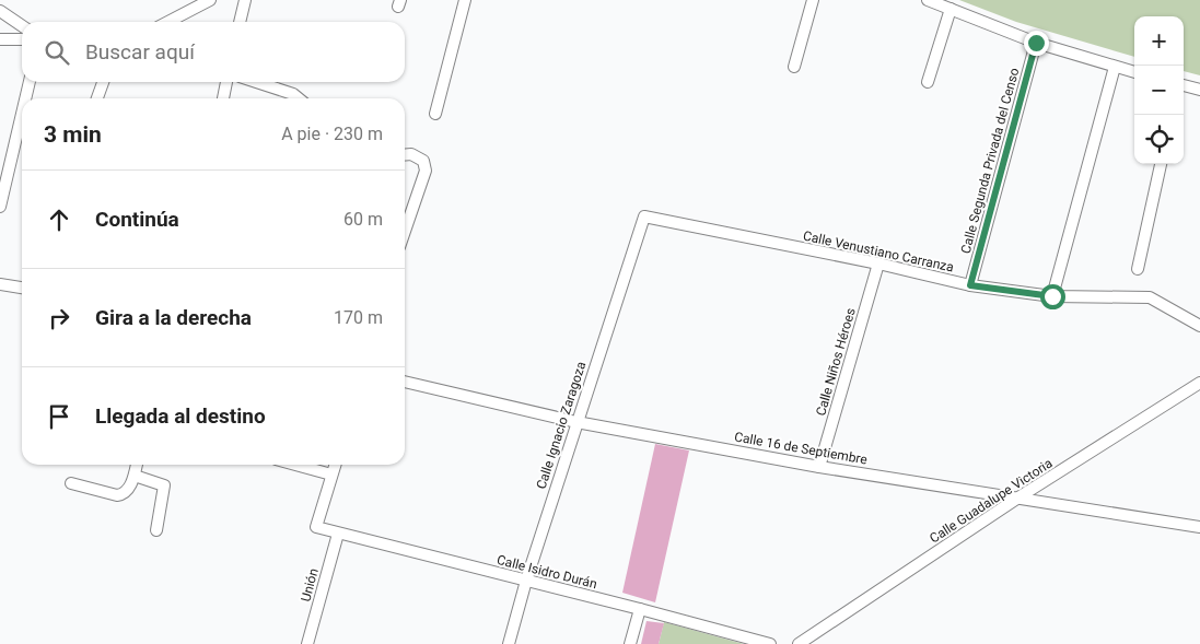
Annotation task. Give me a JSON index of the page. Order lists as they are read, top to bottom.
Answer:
{
  "streets": {
    "street": [
      "Calle Segunda Privada del Censo",
      "Calle Venustiano Carranza",
      "Calle Niños Héroes",
      "Calle Ignacio Zaragoza",
      "Calle 16 de Septiembre",
      "Calle Guadalupe Victoria",
      "Calle Isidro Durán",
      "Unión"
    ]
  },
  "crossings": [
    ["Calle Segunda Privada del Censo", "Calle Venustiano Carranza"],
    ["Calle Venustiano Carranza", "Calle Niños Héroes"],
    ["Calle Venustiano Carranza", "Calle Ignacio Zaragoza"],
    ["Calle Niños Héroes", "Calle 16 de Septiembre"],
    ["Calle Ignacio Zaragoza", "Calle 16 de Septiembre"],
    ["Calle Ignacio Zaragoza", "Calle Isidro Durán"],
    ["Calle 16 de Septiembre", "Calle Guadalupe Victoria"],
    ["Calle Isidro Durán", "Unión"]
  ],
  "page": {
    "map_buttons": ["+", "−"],
    "search": "Buscar aquí",
    "heading": ["3 min", "A pie · 230 m"],
    "list": [
      ["Continúa", "60 m"],
      ["Gira a la derecha", "170 m"],
      "Llegada al destino"
    ]
  }
}
